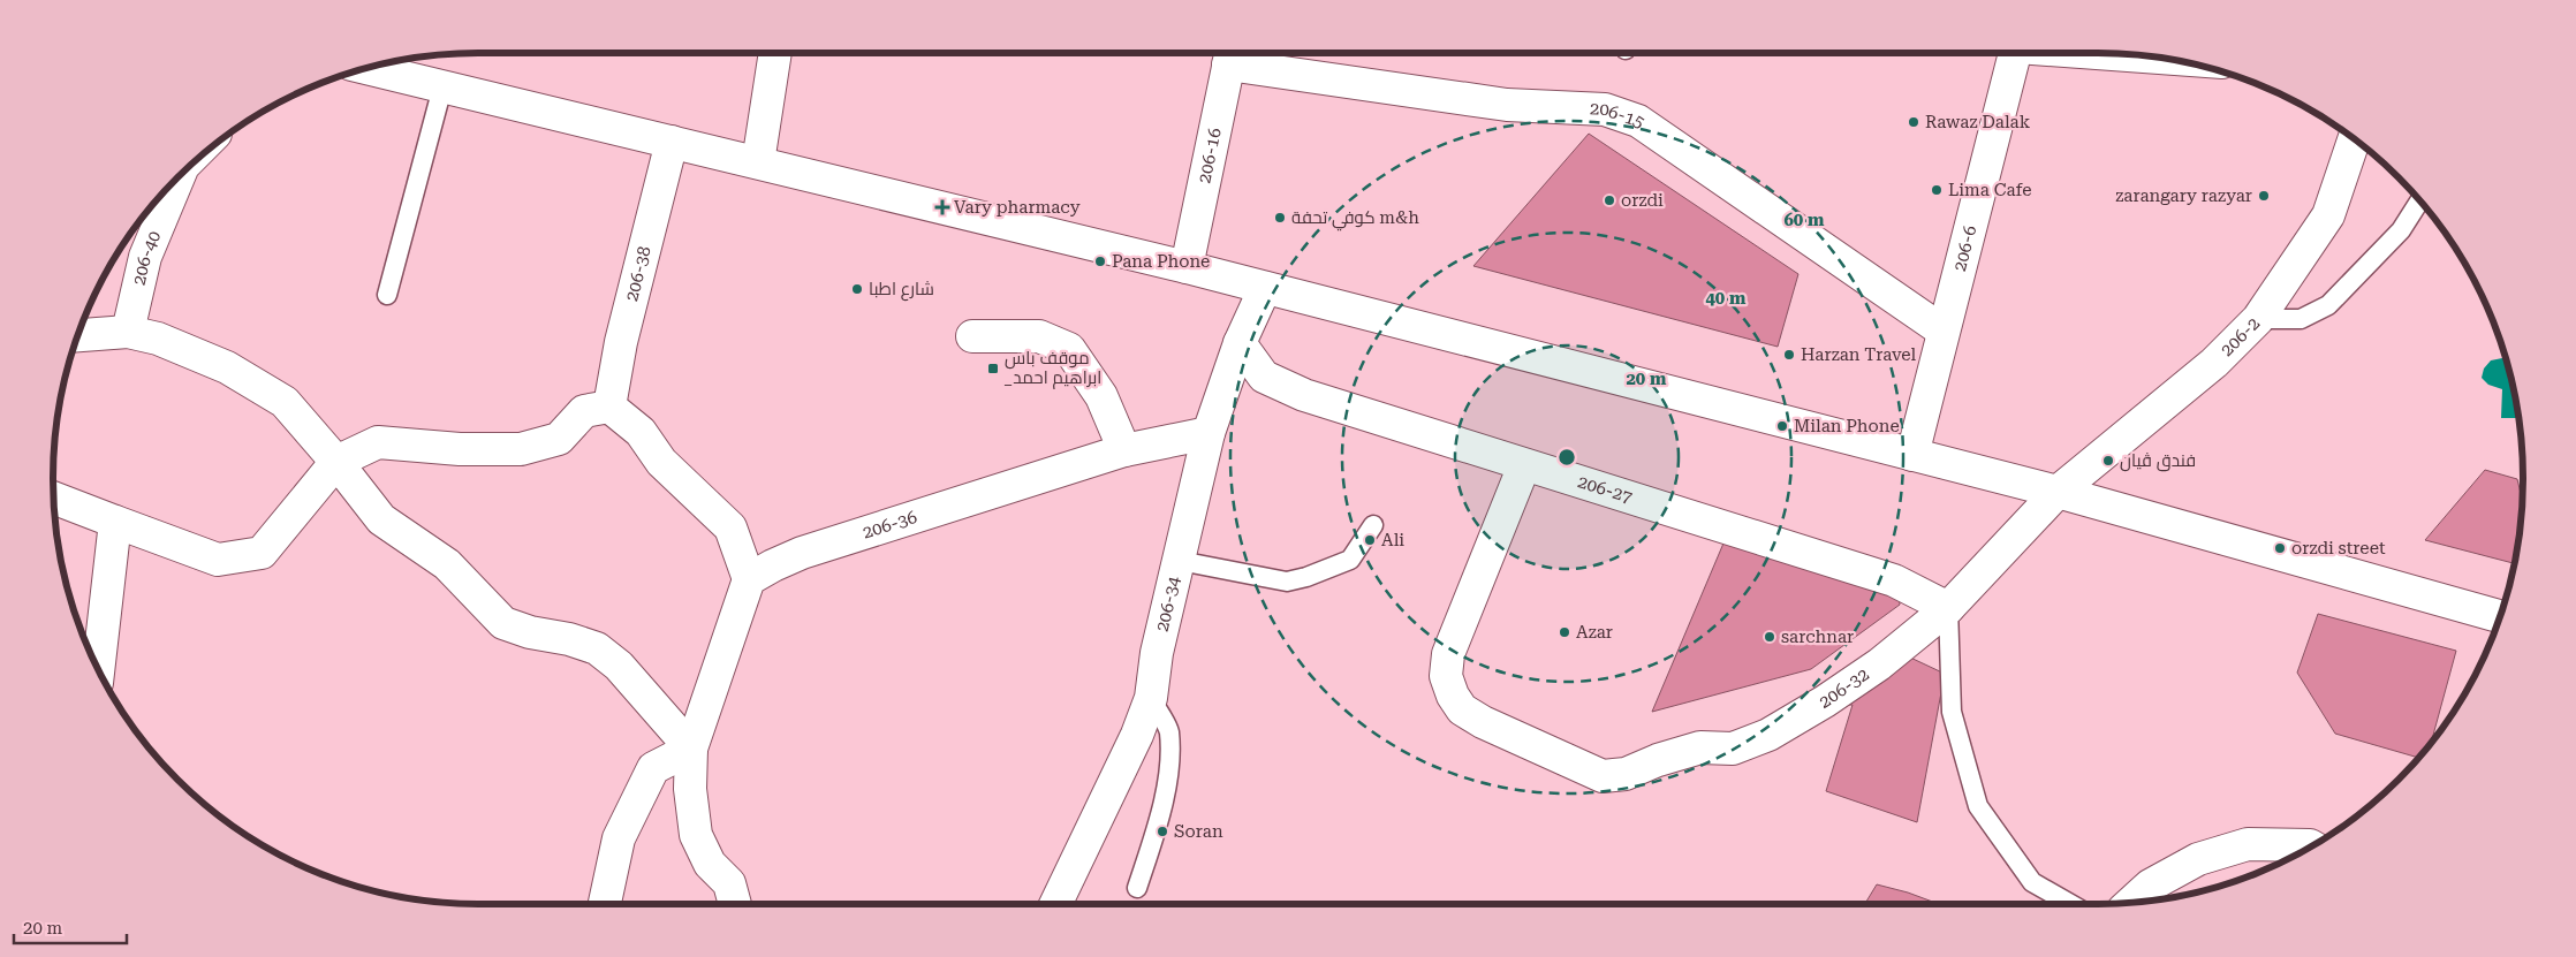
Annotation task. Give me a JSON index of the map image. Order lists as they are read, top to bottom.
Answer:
{
  "streets": {
    "street": [
      "206-15",
      "206-16",
      "206-6",
      "206-40",
      "206-38",
      "206-2",
      "206-27",
      "206-36",
      "206-34",
      "206-32"
    ]
  },
  "crossings": [
    ["206-15", "206-16"],
    ["206-15", "206-6"],
    ["206-2", "206-32"],
    ["206-27", "206-34"],
    ["206-27", "206-32"],
    ["206-36", "206-34"]
  ],
  "places": {
    "other": [
      "Rawaz Dalak",
      "Lima Cafe",
      "zarangary razyar",
      "orzdi",
      "كوفي تحفة m&h",
      "Pana Phone",
      "شارع اطبا",
      "Harzan Travel",
      "Milan Phone",
      "فندق ڤيان",
      "Ali",
      "orzdi street",
      "Azar",
      "sarchnar",
      "Soran"
    ],
    "health": ["Vary pharmacy"],
    "transit": ["موقف باس _ابراهیم احمد"]
  },
  "scale_bar": "20 m",
  "rings": ["60 m", "40 m", "20 m"]
}
